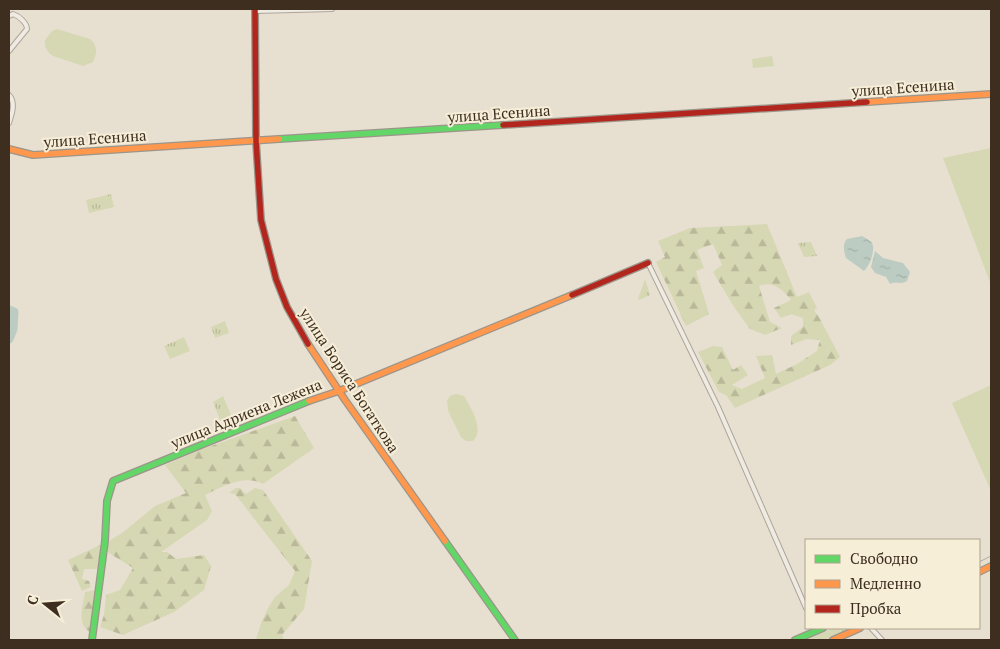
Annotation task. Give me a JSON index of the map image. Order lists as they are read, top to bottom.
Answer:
{
  "streets": {
    "street": ["улица Есенина", "улица Бориса Богаткова", "улица Адриена Лежена"]
  },
  "crossings": [
    ["улица Есенина", "улица Бориса Богаткова"],
    ["улица Бориса Богаткова", "улица Адриена Лежена"]
  ],
  "legend": ["Свободно", "Медленно", "Пробка"],
  "north": "left"
}
